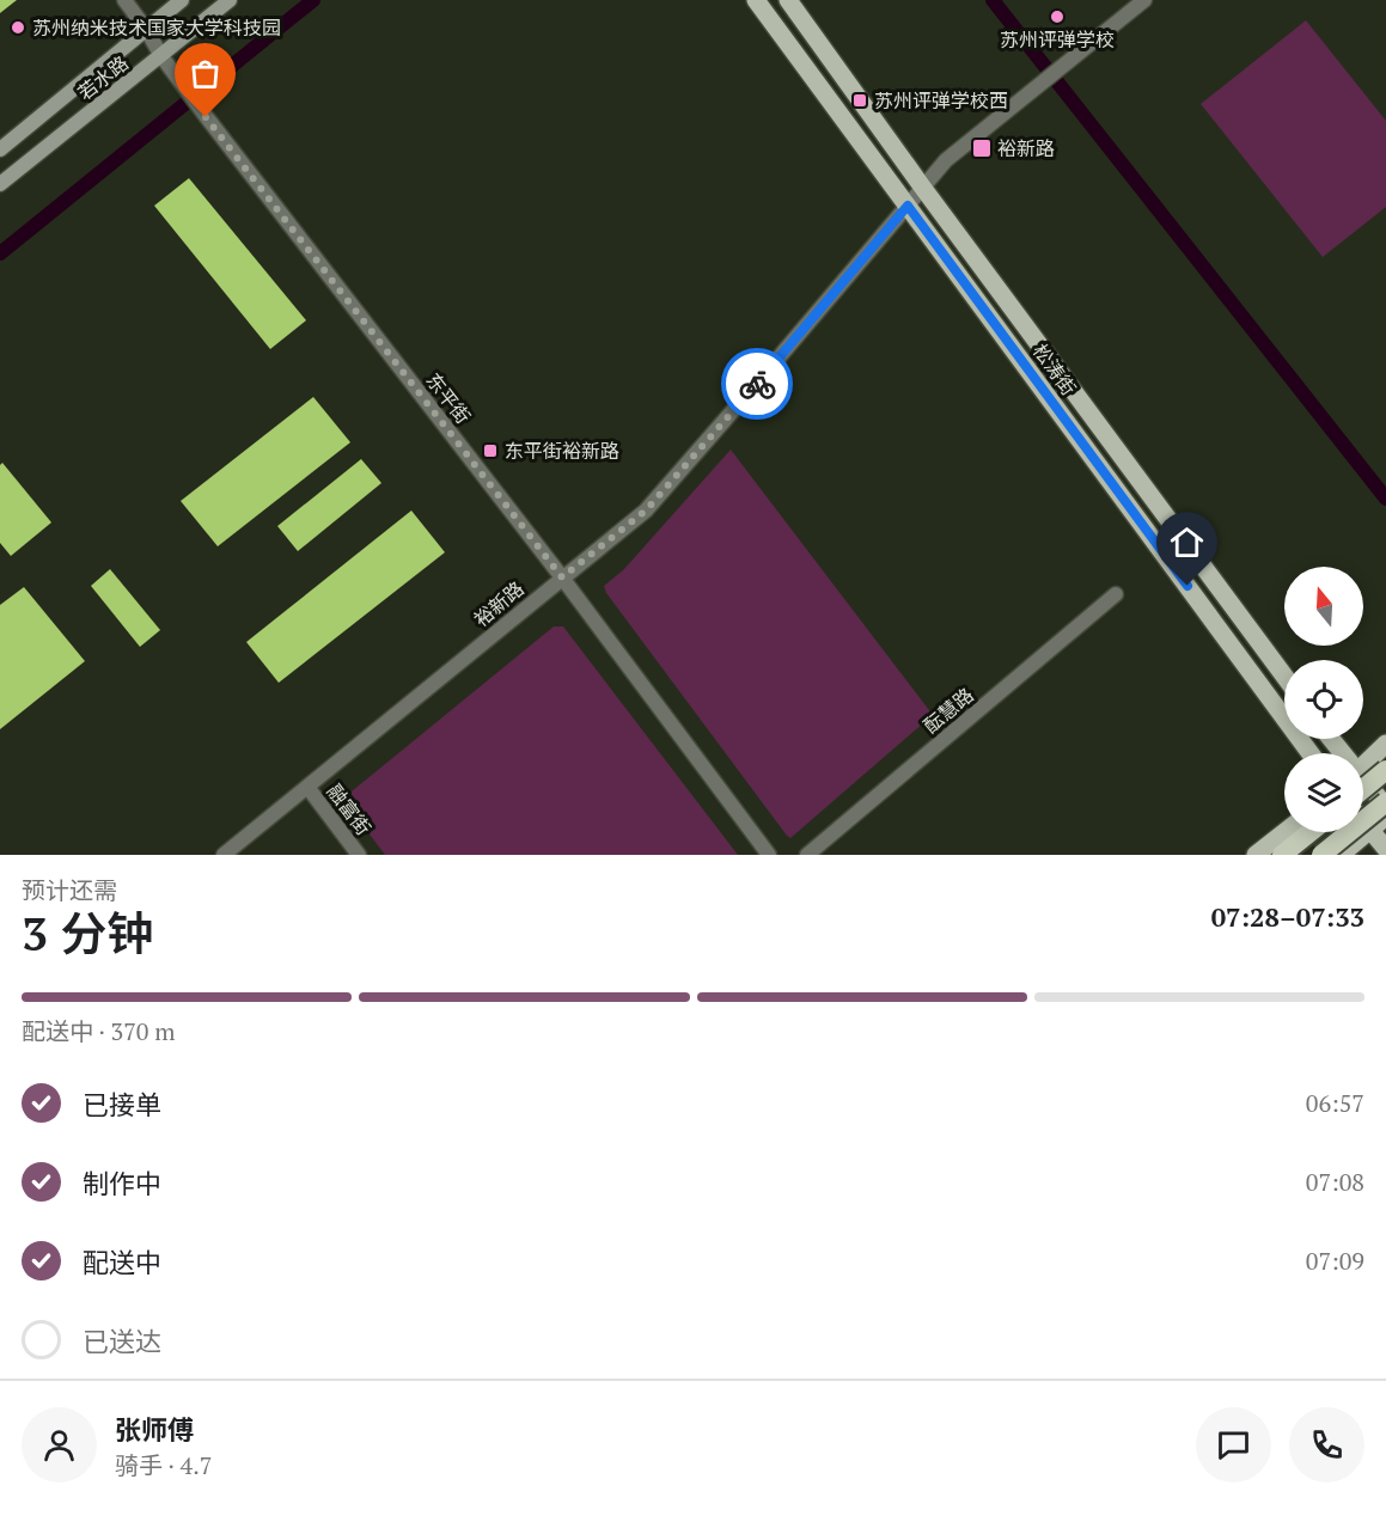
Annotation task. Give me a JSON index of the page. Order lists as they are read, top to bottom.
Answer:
{
  "streets": {
    "main road": ["若水路", "松涛街"],
    "street": [
      "东平街",
      "裕新路",
      "酝慧路",
      "融富街"
    ]
  },
  "crossings": [
    ["若水路", "东平街"],
    ["松涛街", "裕新路"],
    ["东平街", "裕新路"],
    ["裕新路", "融富街"]
  ],
  "places": {
    "other": ["苏州评弹学校", "苏州纳米技术国家大学科技园"],
    "transit": ["苏州评弹学校西", "裕新路", "东平街裕新路"]
  },
  "north": "top",
  "page": {
    "heading": ["3 分钟", "预计还需", "07:28–07:33"],
    "panel": ["张师傅", "骑手 · 4.7"],
    "bar": "配送中 · 370 m",
    "list": [
      ["已接单", "06:57"],
      ["制作中", "07:08"],
      ["配送中", "07:09"],
      "已送达"
    ]
  }
}
